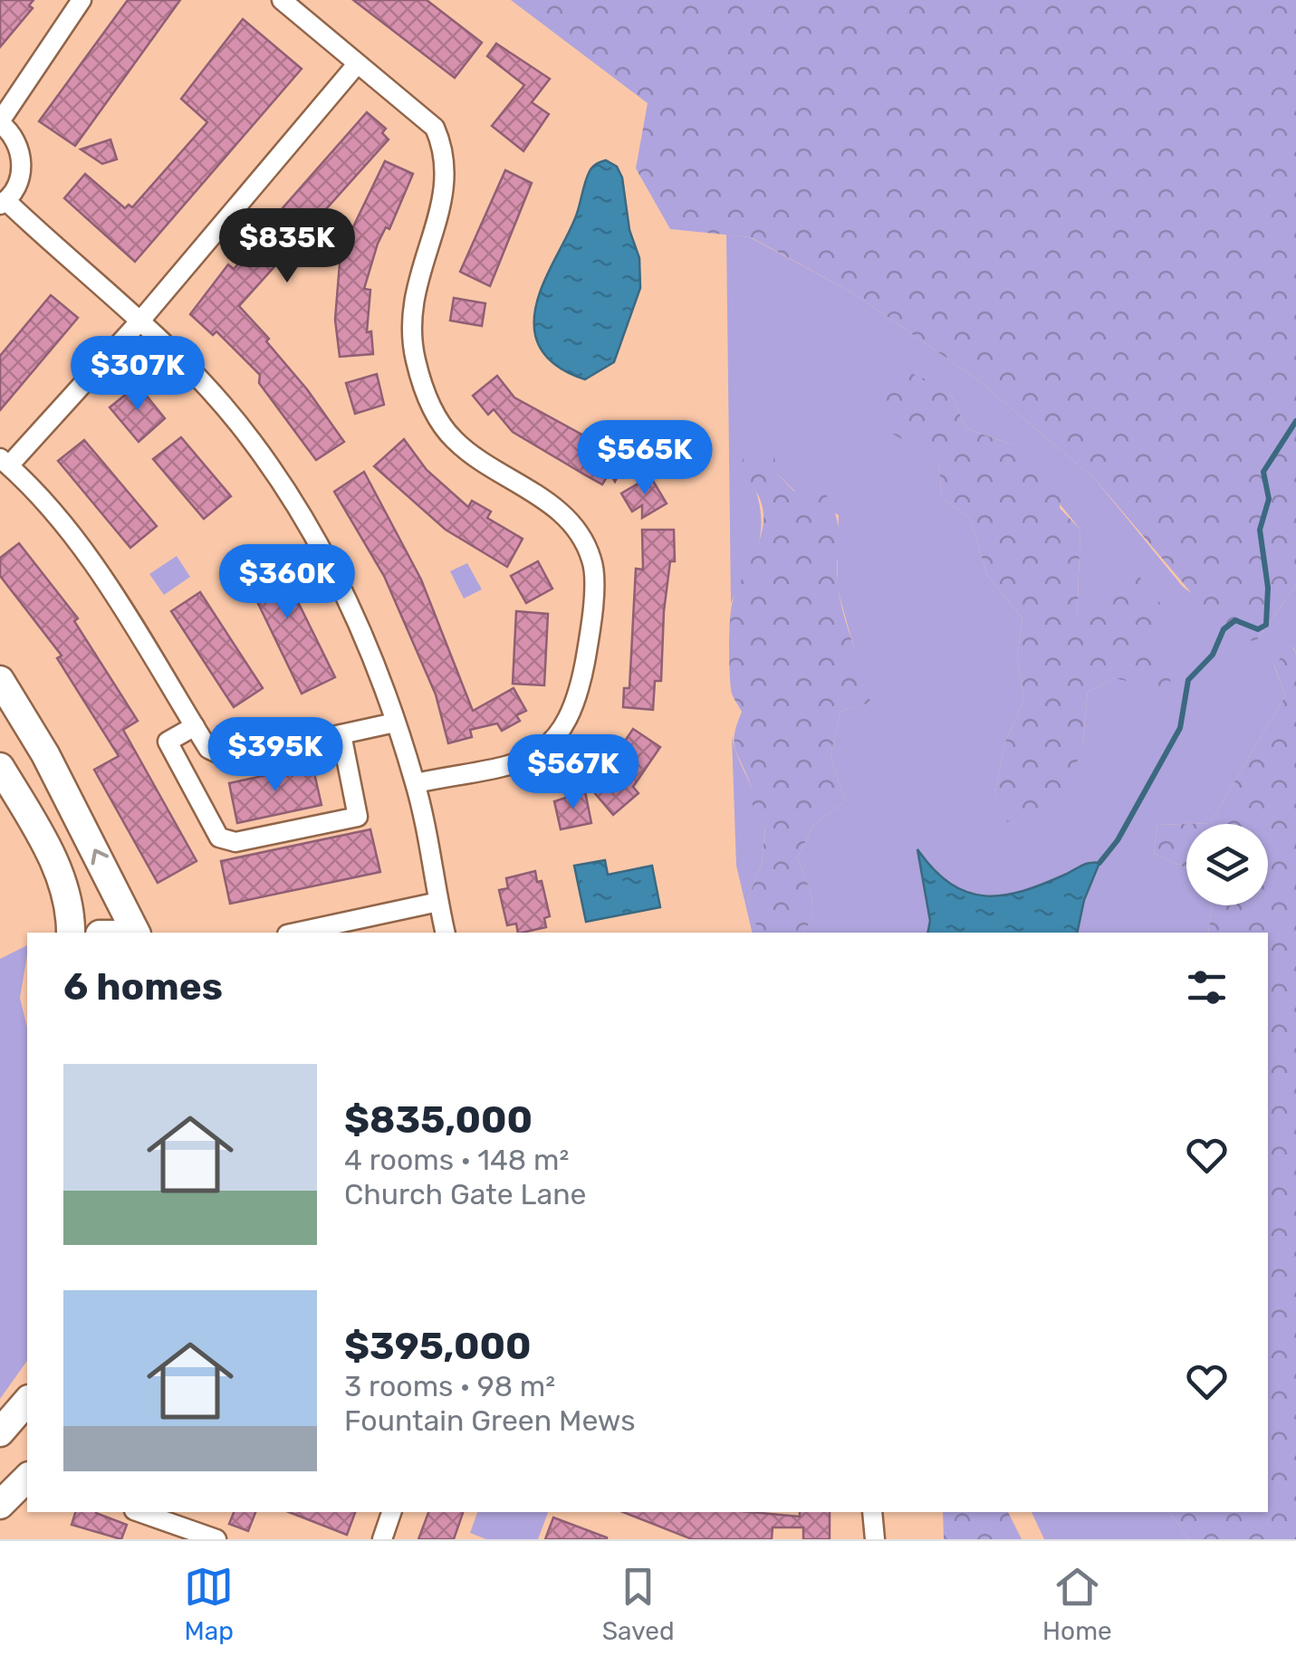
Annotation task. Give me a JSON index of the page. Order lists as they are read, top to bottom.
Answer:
{
  "page": {
    "price": [
      "$835K",
      "$307K",
      "$565K",
      "$360K",
      "$395K",
      "$567K"
    ],
    "heading": "6 homes",
    "list": [
      {
        "name": "$835,000",
        "note": "4 rooms · 148 m² · Church Gate Lane"
      },
      {
        "name": "$395,000",
        "note": "3 rooms · 98 m² · Fountain Green Mews"
      }
    ],
    "tabs": ["Map", "Saved", "Home"]
  }
}
